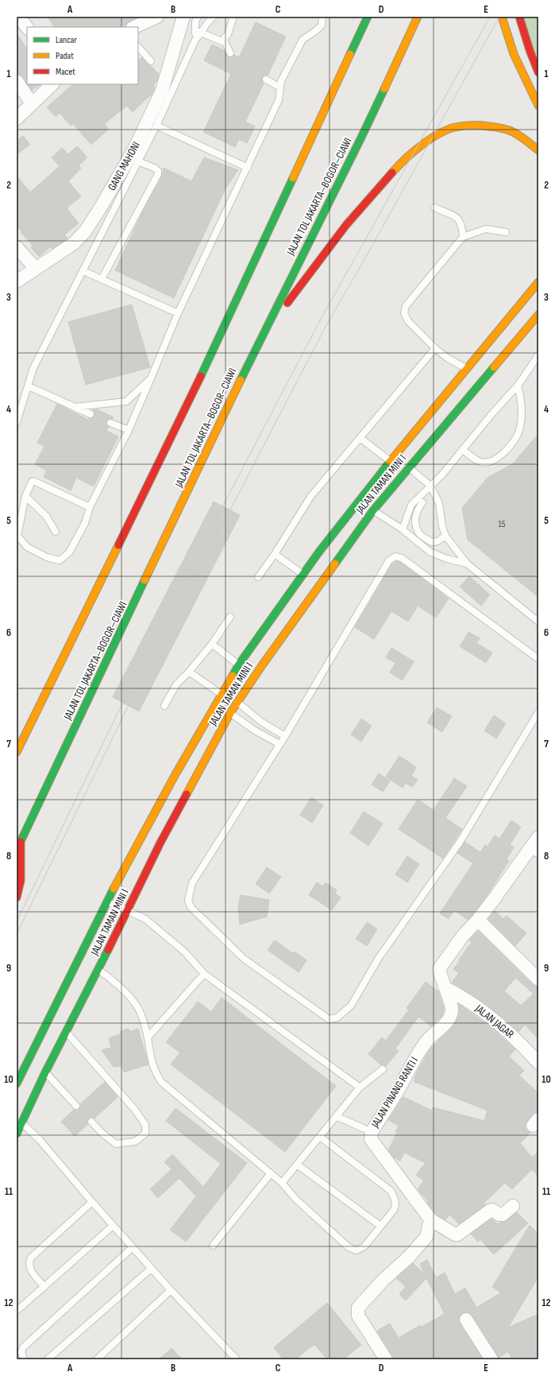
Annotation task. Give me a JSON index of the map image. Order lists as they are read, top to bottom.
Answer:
{
  "streets": {
    "main road": ["JALAN TOL JAKARTA–BOGOR–CIAWI", "JALAN TAMAN MINI I"],
    "street": ["GANG MAHONI", "JALAN JAGAR", "JALAN PINANG RANTI I"]
  },
  "crossings": [
    ["JALAN JAGAR", "JALAN PINANG RANTI I"]
  ],
  "house_numbers": ["15"],
  "legend": ["Lancar", "Padat", "Macet"],
  "grid": {
    "columns": [
      "A",
      "B",
      "C",
      "D",
      "E"
    ],
    "rows": [
      "1",
      "2",
      "3",
      "4",
      "5",
      "6",
      "7",
      "8",
      "9",
      "10",
      "11",
      "12"
    ]
  }
}
